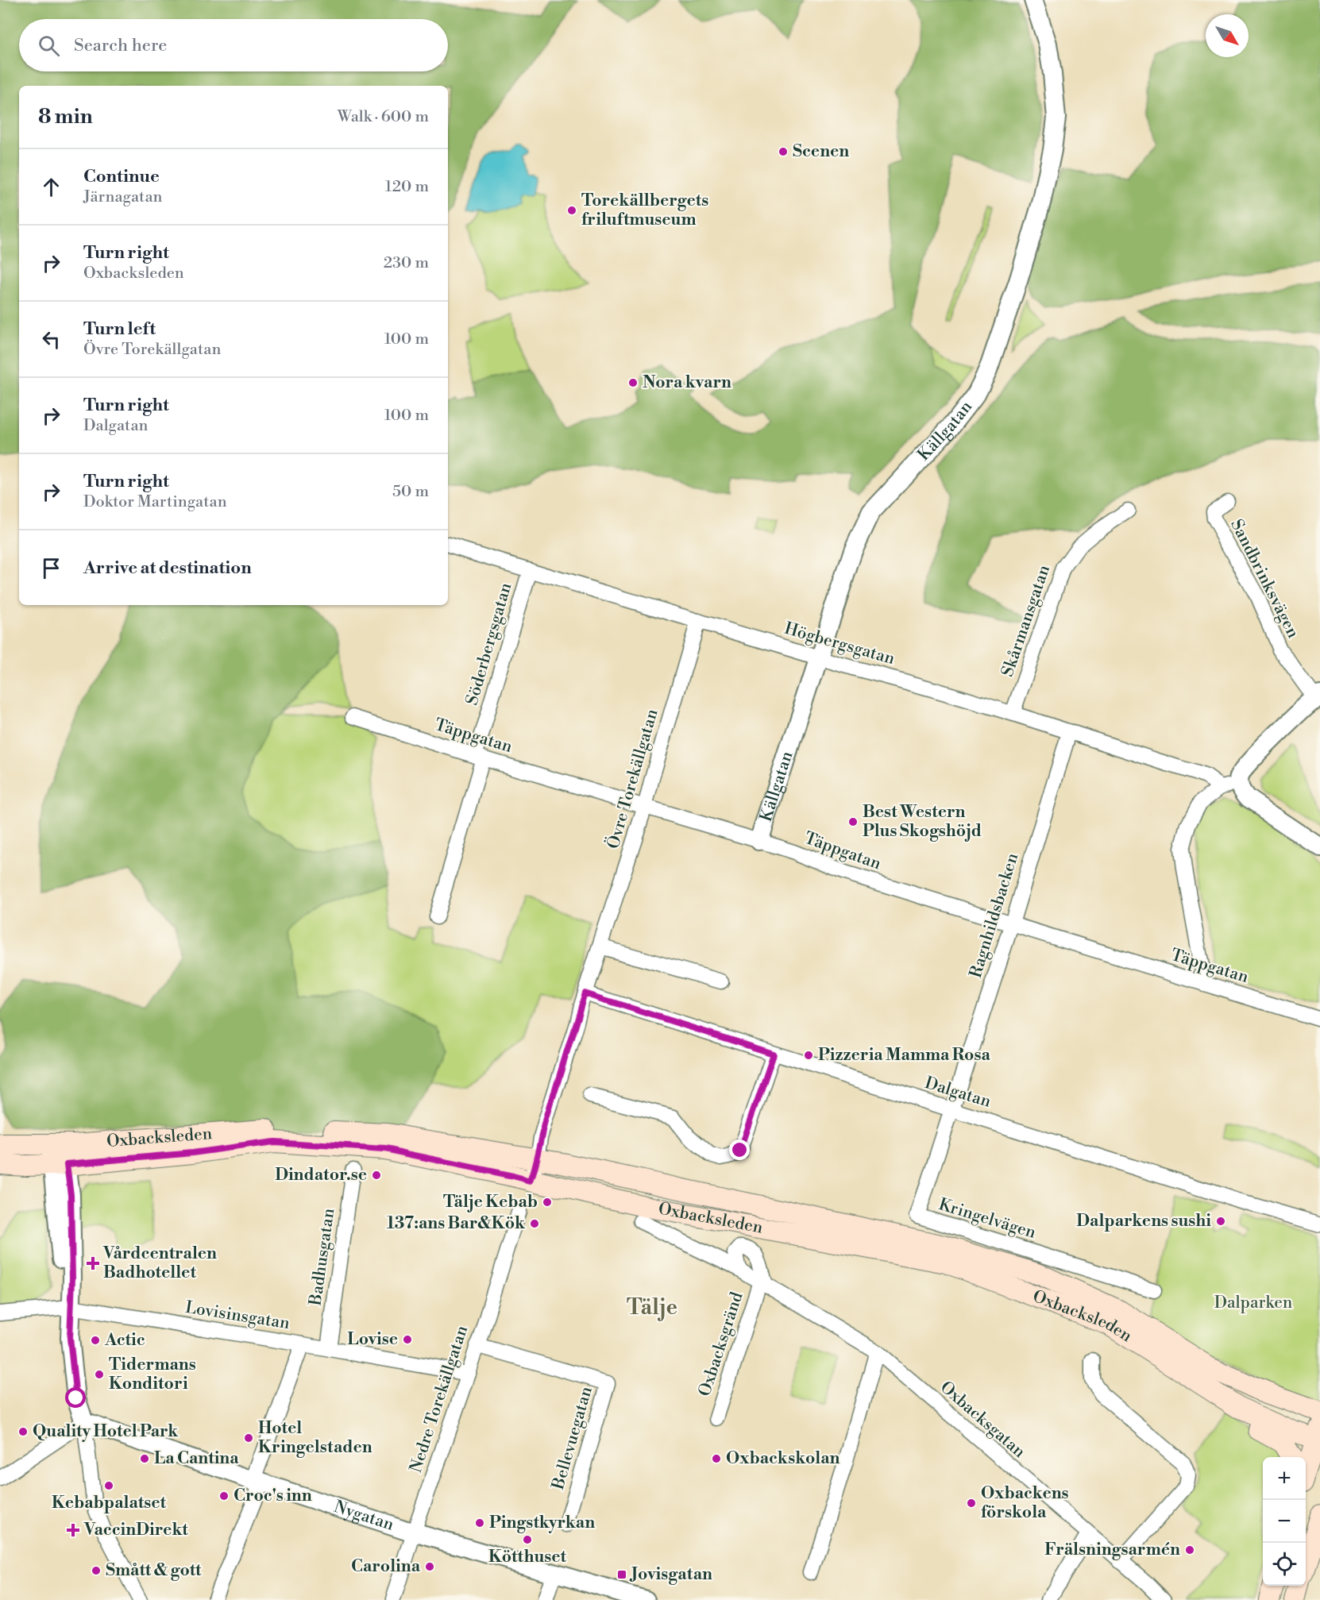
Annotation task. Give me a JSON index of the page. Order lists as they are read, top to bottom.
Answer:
{
  "streets": {
    "main road": ["Oxbacksleden"],
    "street": [
      "Källgatan",
      "Sandbrinksvägen",
      "Skårmansgatan",
      "Söderbergsgatan",
      "Högbergsgatan",
      "Täppgatan",
      "Övre Torekällgatan",
      "Ragnhildsbacken",
      "Dalgatan",
      "Kringelvägen",
      "Badhusgatan",
      "Lovisinsgatan",
      "Oxbacksgränd",
      "Nedre Torekällgatan",
      "Oxbacksgatan",
      "Bellevuegatan",
      "Nygatan"
    ]
  },
  "crossings": [
    ["Källgatan", "Högbergsgatan"],
    ["Källgatan", "Täppgatan"],
    ["Skårmansgatan", "Högbergsgatan"],
    ["Söderbergsgatan", "Högbergsgatan"],
    ["Söderbergsgatan", "Täppgatan"],
    ["Högbergsgatan", "Övre Torekällgatan"],
    ["Högbergsgatan", "Ragnhildsbacken"],
    ["Täppgatan", "Övre Torekällgatan"],
    ["Täppgatan", "Ragnhildsbacken"],
    ["Övre Torekällgatan", "Dalgatan"],
    ["Övre Torekällgatan", "Oxbacksleden"],
    ["Ragnhildsbacken", "Dalgatan"],
    ["Ragnhildsbacken", "Kringelvägen"],
    ["Dalgatan", "Kringelvägen"],
    ["Badhusgatan", "Lovisinsgatan"],
    ["Lovisinsgatan", "Nedre Torekällgatan"],
    ["Oxbacksgränd", "Oxbacksgatan"],
    ["Nedre Torekällgatan", "Bellevuegatan"],
    ["Nedre Torekällgatan", "Nygatan"]
  ],
  "districts": ["Tälje"],
  "parks": ["Dalparken"],
  "places": {
    "other": [
      "Scenen",
      "Torekällbergets friluftmuseum",
      "Nora kvarn",
      "Best Western Plus Skogshöjd",
      "Pizzeria Mamma Rosa",
      "Dindator.se",
      "Tälje Kebab",
      "Dalparkens sushi",
      "137:ans Bar&Kök",
      "Lovise",
      "Actic",
      "Tidermans Konditori",
      "Quality Hotel Park",
      "Hotel Kringelstaden",
      "La Cantina",
      "Oxbackskolan",
      "Kebabpalatset",
      "Croc's inn",
      "Oxbackens förskola",
      "Pingstkyrkan",
      "Kötthuset",
      "Frälsningsarmén",
      "Carolina",
      "Smått & gott"
    ],
    "health": ["Vårdcentralen Badhotellet", "VaccinDirekt"],
    "transit": ["Jovisgatan"]
  },
  "north": "bottom right",
  "page": {
    "search": "Search here",
    "heading": ["8 min", "Walk · 600 m"],
    "list": [
      ["Continue", "Järnagatan", "120 m"],
      ["Turn right", "Oxbacksleden", "230 m"],
      ["Turn left", "Övre Torekällgatan", "100 m"],
      ["Turn right", "Dalgatan", "100 m"],
      ["Turn right", "Doktor Martingatan", "50 m"],
      "Arrive at destination"
    ],
    "map_buttons": ["+", "−"]
  }
}
